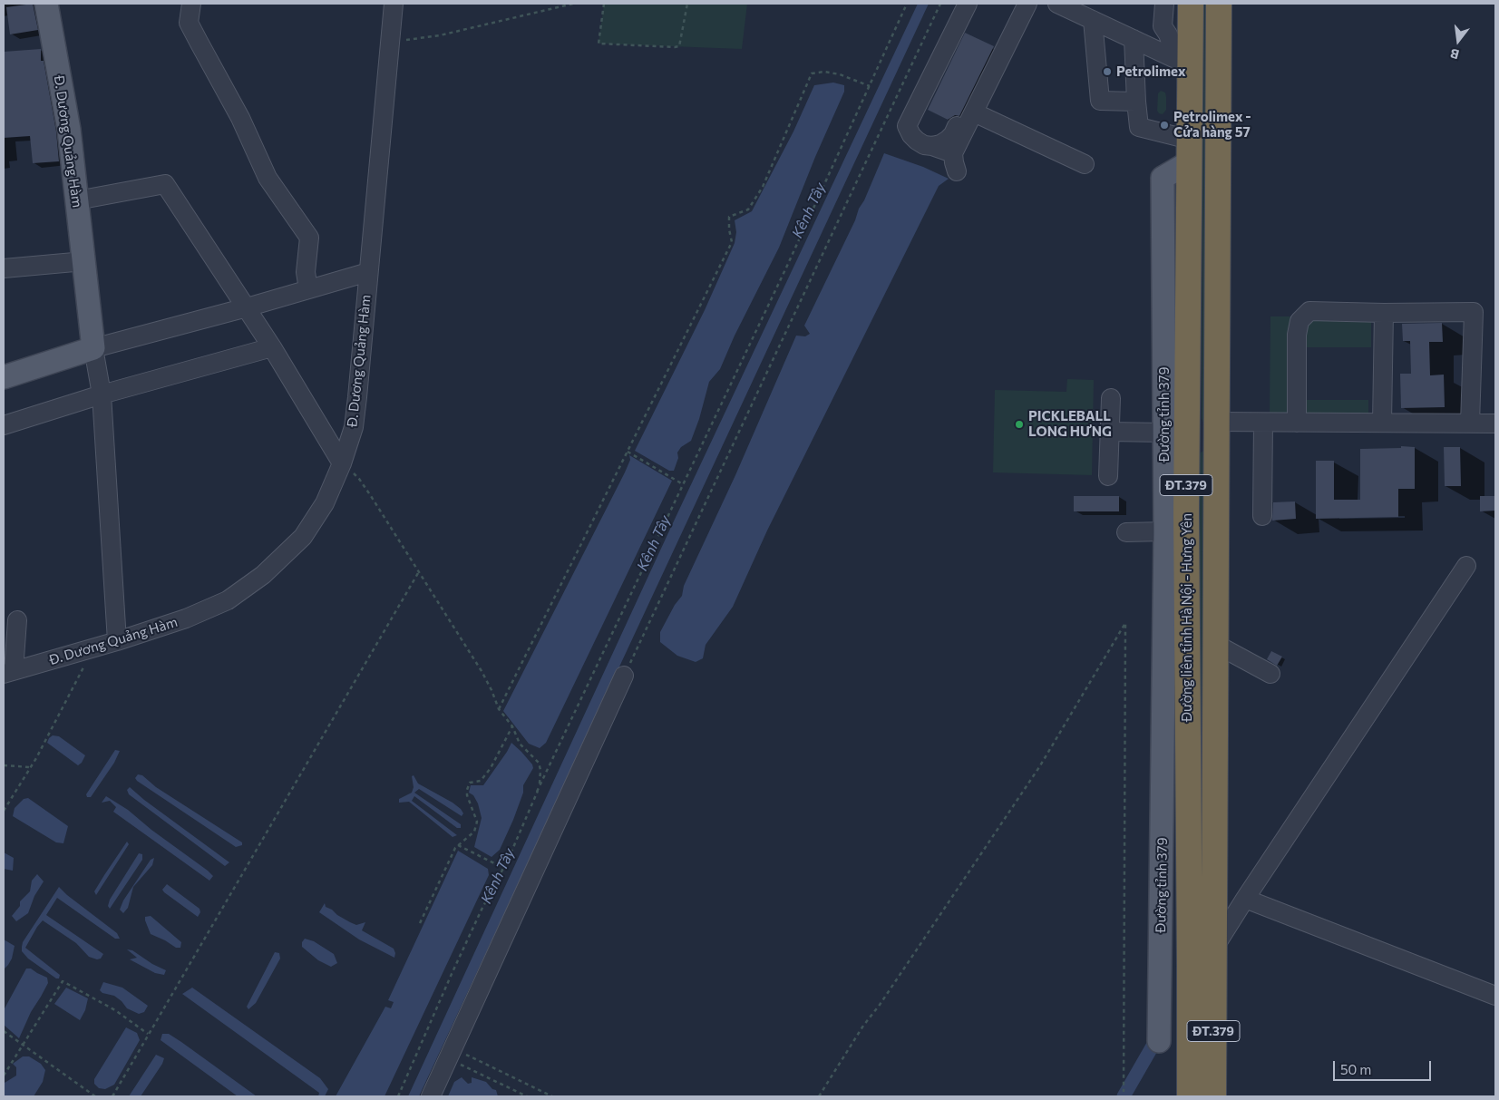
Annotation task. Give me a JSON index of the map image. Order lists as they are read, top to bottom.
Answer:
{
  "streets": {
    "highway": ["ĐT.379", "Đường liên tỉnh Hà Nội - Hưng Yên"],
    "main road": ["Đ. Dương Quảng Hàm", "Đường tỉnh 379"]
  },
  "crossings": [
    ["Đường tỉnh 379", "Đường liên tỉnh Hà Nội - Hưng Yên"]
  ],
  "water": ["Kênh Tây"],
  "places": ["Petrolimex", "Petrolimex - Cửa hàng 57", "PICKLEBALL LONG HƯNG"],
  "scale_bar": "50 m",
  "north": "bottom"
}
